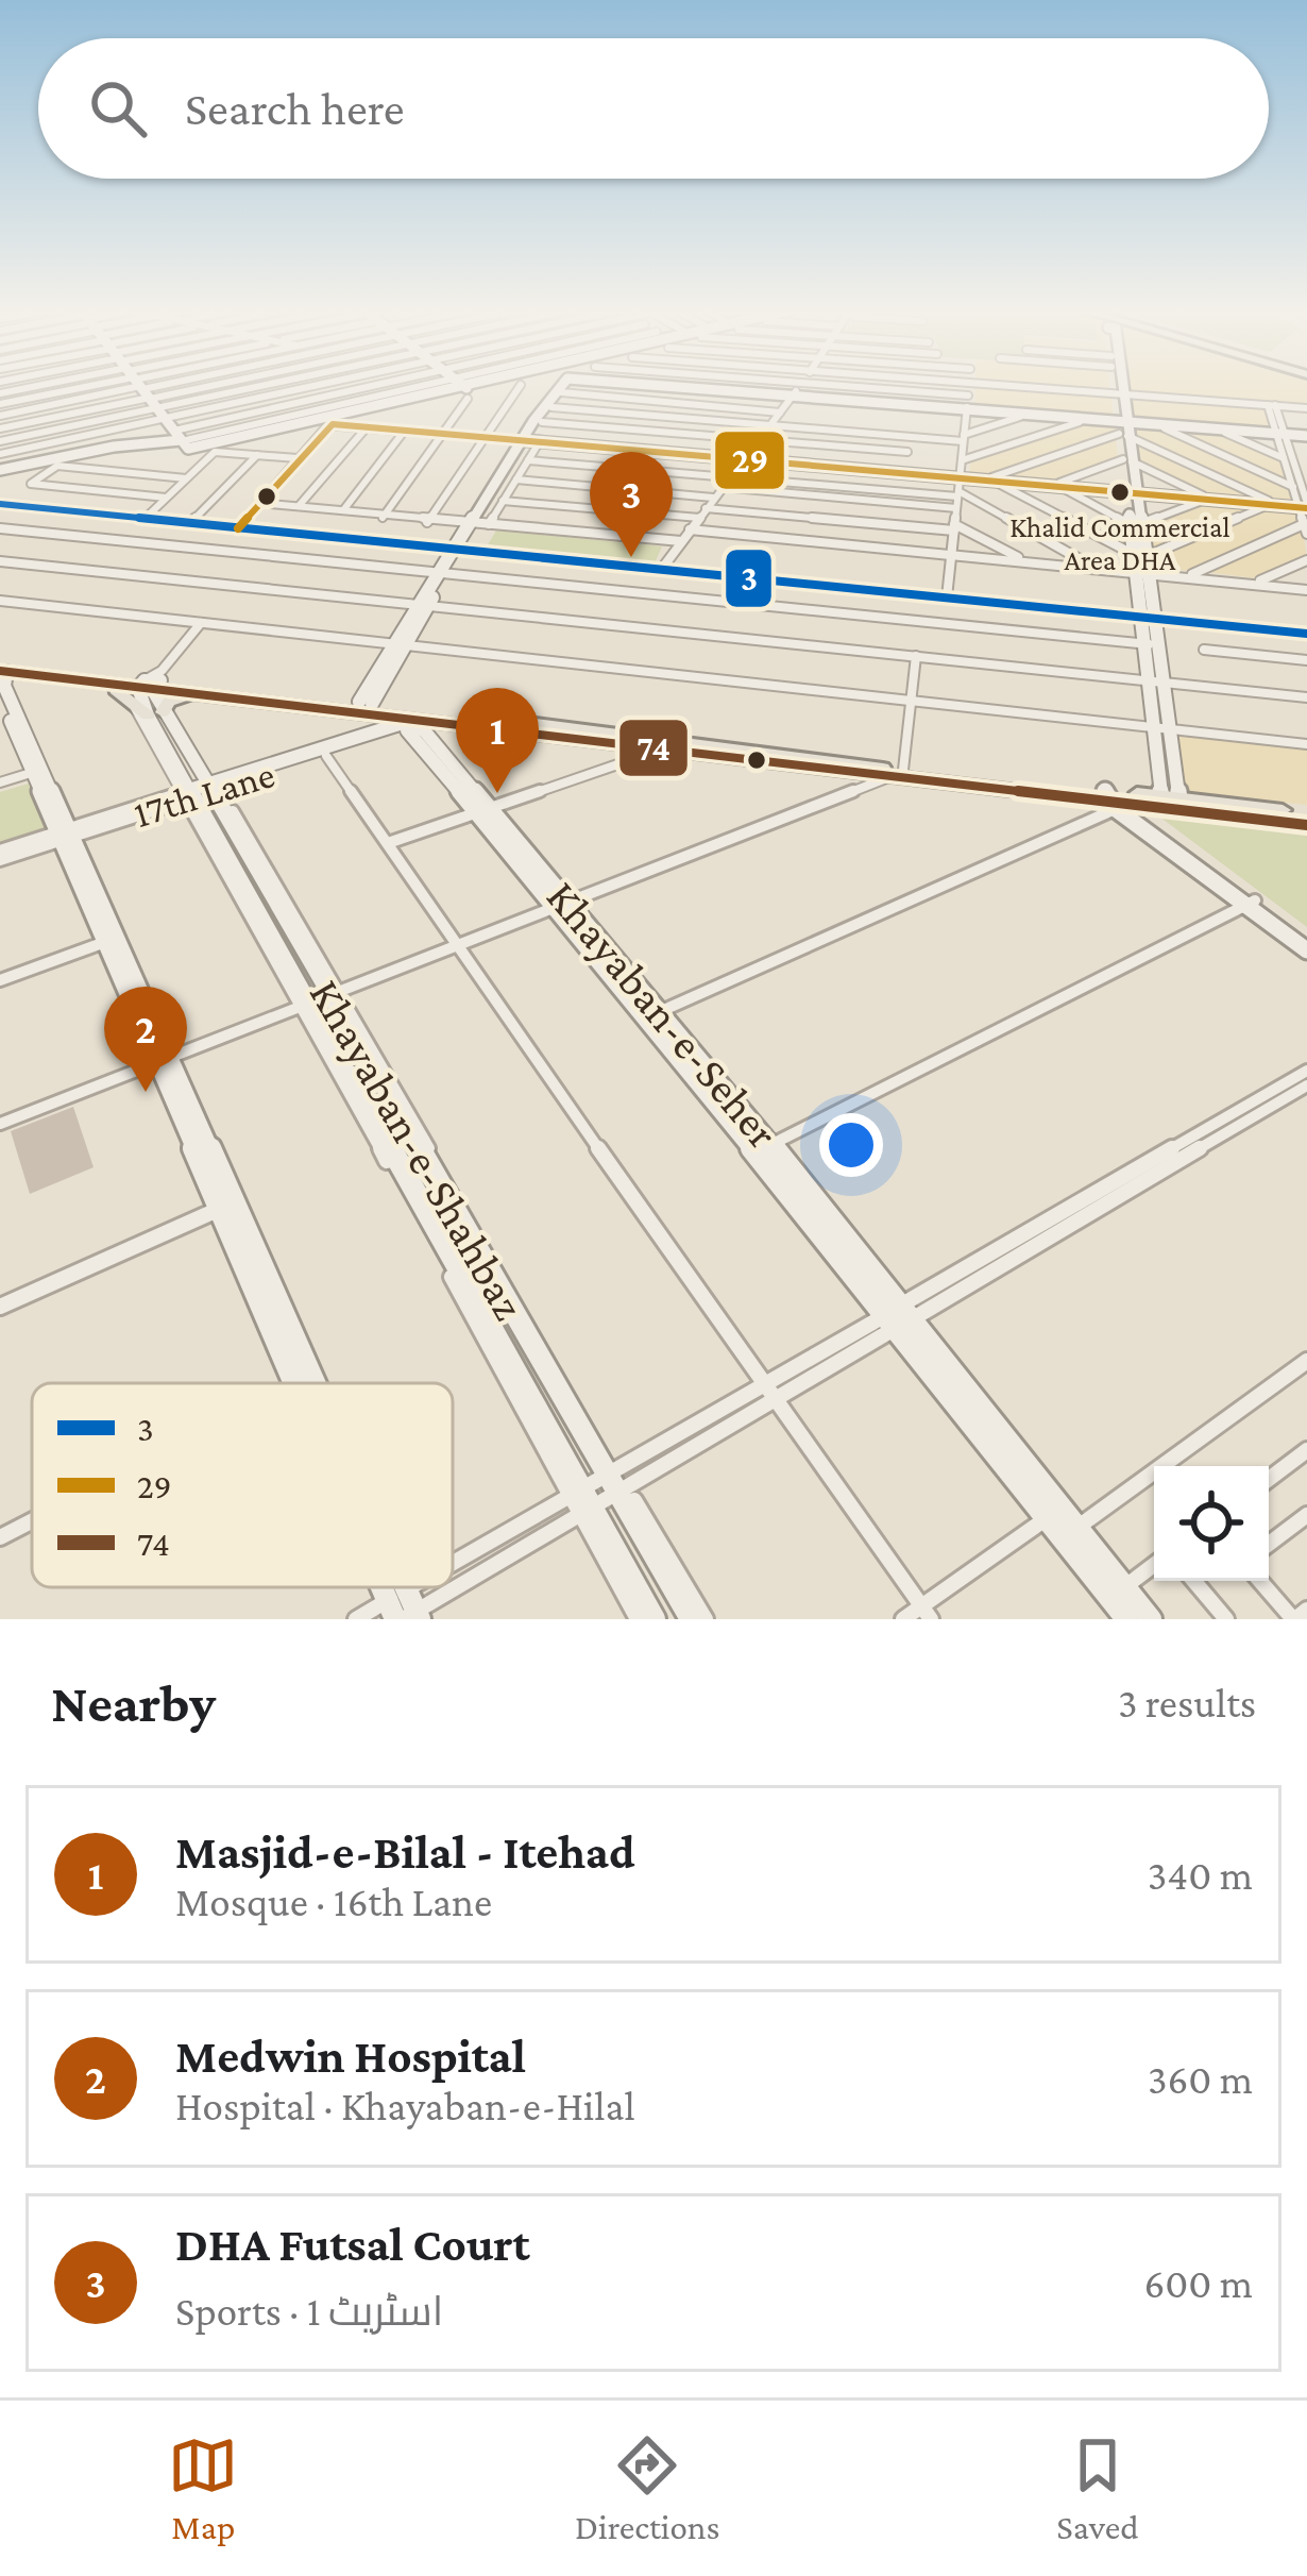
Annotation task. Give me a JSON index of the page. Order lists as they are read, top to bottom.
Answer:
{
  "streets": {
    "street": ["17th Lane", "Khayaban-e-Seher", "Khayaban-e-Shahbaz"]
  },
  "crossings": [
    ["17th Lane", "Khayaban-e-Seher"],
    ["17th Lane", "Khayaban-e-Shahbaz"]
  ],
  "places": ["Khalid Commercial Area DHA"],
  "lines": ["transit line 29", "transit line 3", "transit line 74"],
  "legend": ["3", "29", "74"],
  "page": {
    "search": "Search here",
    "pins": ["3", "1", "2"],
    "heading": ["Nearby", "3 results"],
    "list": [
      {
        "mark": "1",
        "name": "Masjid-e-Bilal - Itehad",
        "note": "Mosque · 16th Lane",
        "value": "340 m"
      },
      {
        "mark": "2",
        "name": "Medwin Hospital",
        "note": "Hospital · Khayaban-e-Hilal",
        "value": "360 m"
      },
      {
        "mark": "3",
        "name": "DHA Futsal Court",
        "note": "Sports · اسٹریٹ 1",
        "value": "600 m"
      }
    ],
    "nav": ["Map", "Directions", "Saved"]
  }
}
